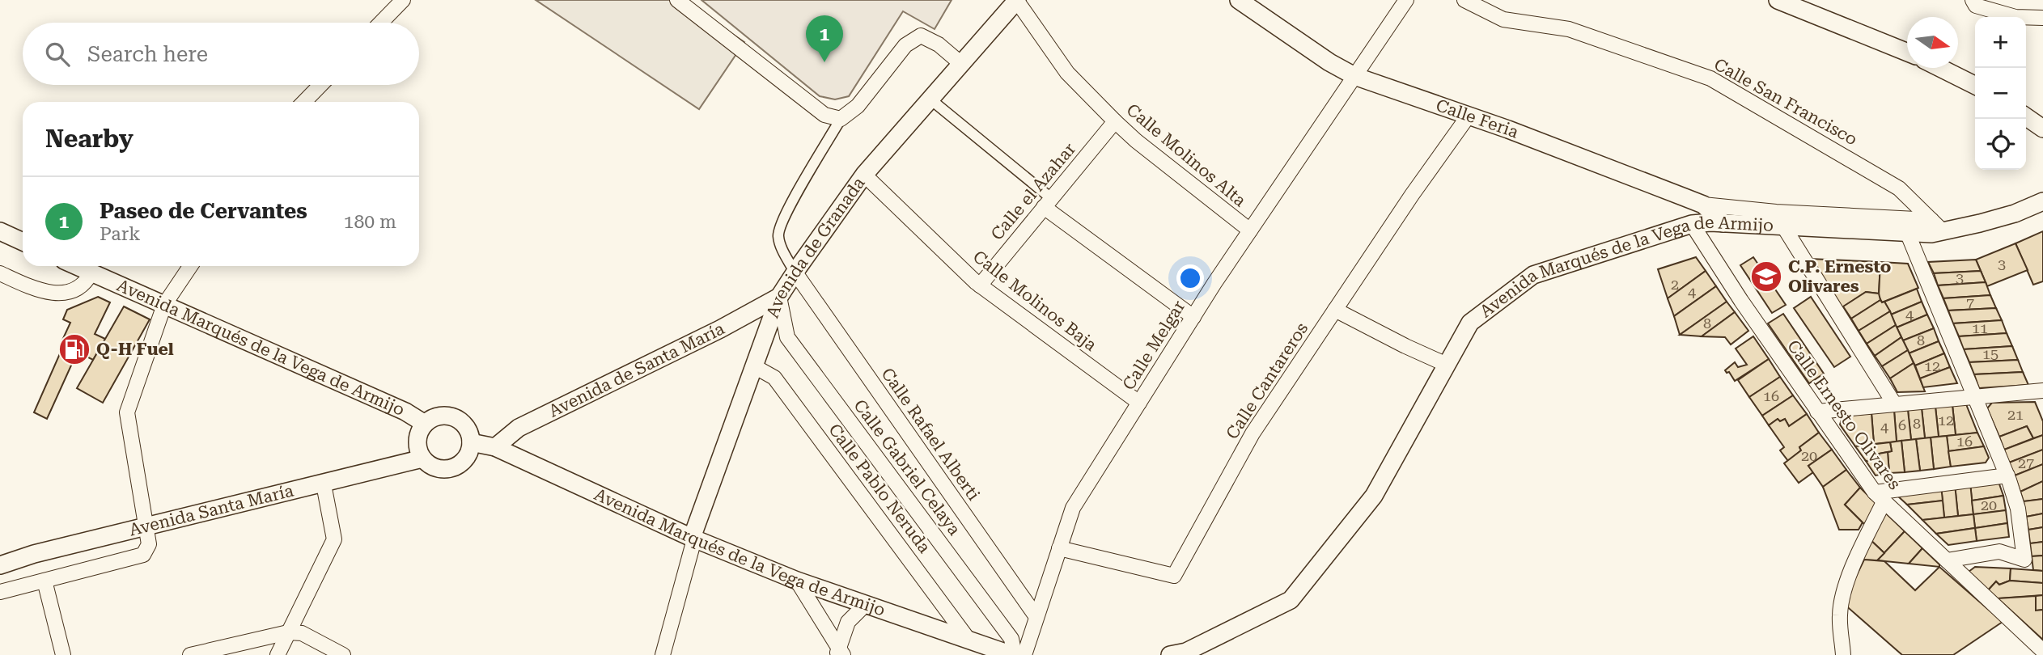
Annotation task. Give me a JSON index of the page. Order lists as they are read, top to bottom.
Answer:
{
  "streets": {
    "street": [
      "Calle San Francisco",
      "Calle Feria",
      "Calle Molinos Alta",
      "Calle el Azahar",
      "Avenida de Granada",
      "Avenida Marqués de la Vega de Armijo",
      "Calle Molinos Baja",
      "Calle Melgar",
      "Avenida de Santa María",
      "Calle Cantareros",
      "Calle Ernesto Olivares",
      "Calle Rafael Alberti",
      "Calle Gabriel Celaya",
      "Calle Pablo Neruda",
      "Avenida Santa María"
    ]
  },
  "crossings": [
    ["Calle San Francisco", "Avenida Marqués de la Vega de Armijo"],
    ["Calle Feria", "Avenida Marqués de la Vega de Armijo"],
    ["Calle Feria", "Calle Melgar"],
    ["Calle Feria", "Calle Cantareros"],
    ["Calle Molinos Alta", "Calle el Azahar"],
    ["Calle Molinos Alta", "Avenida de Granada"],
    ["Calle Molinos Alta", "Calle Melgar"],
    ["Calle el Azahar", "Calle Molinos Baja"],
    ["Avenida de Granada", "Avenida Marqués de la Vega de Armijo"],
    ["Avenida de Granada", "Calle Molinos Baja"],
    ["Avenida de Granada", "Avenida de Santa María"],
    ["Avenida de Granada", "Calle Rafael Alberti"],
    ["Avenida de Granada", "Calle Gabriel Celaya"],
    ["Avenida de Granada", "Calle Pablo Neruda"],
    ["Avenida Marqués de la Vega de Armijo", "Avenida de Santa María"],
    ["Avenida Marqués de la Vega de Armijo", "Calle Ernesto Olivares"],
    ["Avenida Marqués de la Vega de Armijo", "Calle Gabriel Celaya"],
    ["Avenida Marqués de la Vega de Armijo", "Calle Pablo Neruda"],
    ["Avenida Marqués de la Vega de Armijo", "Avenida Santa María"],
    ["Calle Molinos Baja", "Calle Melgar"],
    ["Calle Melgar", "Calle Cantareros"],
    ["Calle Melgar", "Calle Rafael Alberti"],
    ["Avenida de Santa María", "Calle Gabriel Celaya"]
  ],
  "places": {
    "school or university": ["C.P. Ernesto Olivares"],
    "fuel station": ["Q-H Fuel"]
  },
  "house_numbers": [
    "3",
    "3",
    "2",
    "4",
    "7",
    "4",
    "8",
    "11",
    "8",
    "15",
    "12",
    "16",
    "21",
    "12",
    "8",
    "6",
    "4",
    "16",
    "20",
    "27",
    "20"
  ],
  "north": "right",
  "page": {
    "pins": "1",
    "map_buttons": ["+", "−"],
    "search": "Search here",
    "heading": "Nearby",
    "list": [
      {
        "mark": "1",
        "name": "Paseo de Cervantes",
        "note": "Park",
        "value": "180 m"
      }
    ]
  }
}
